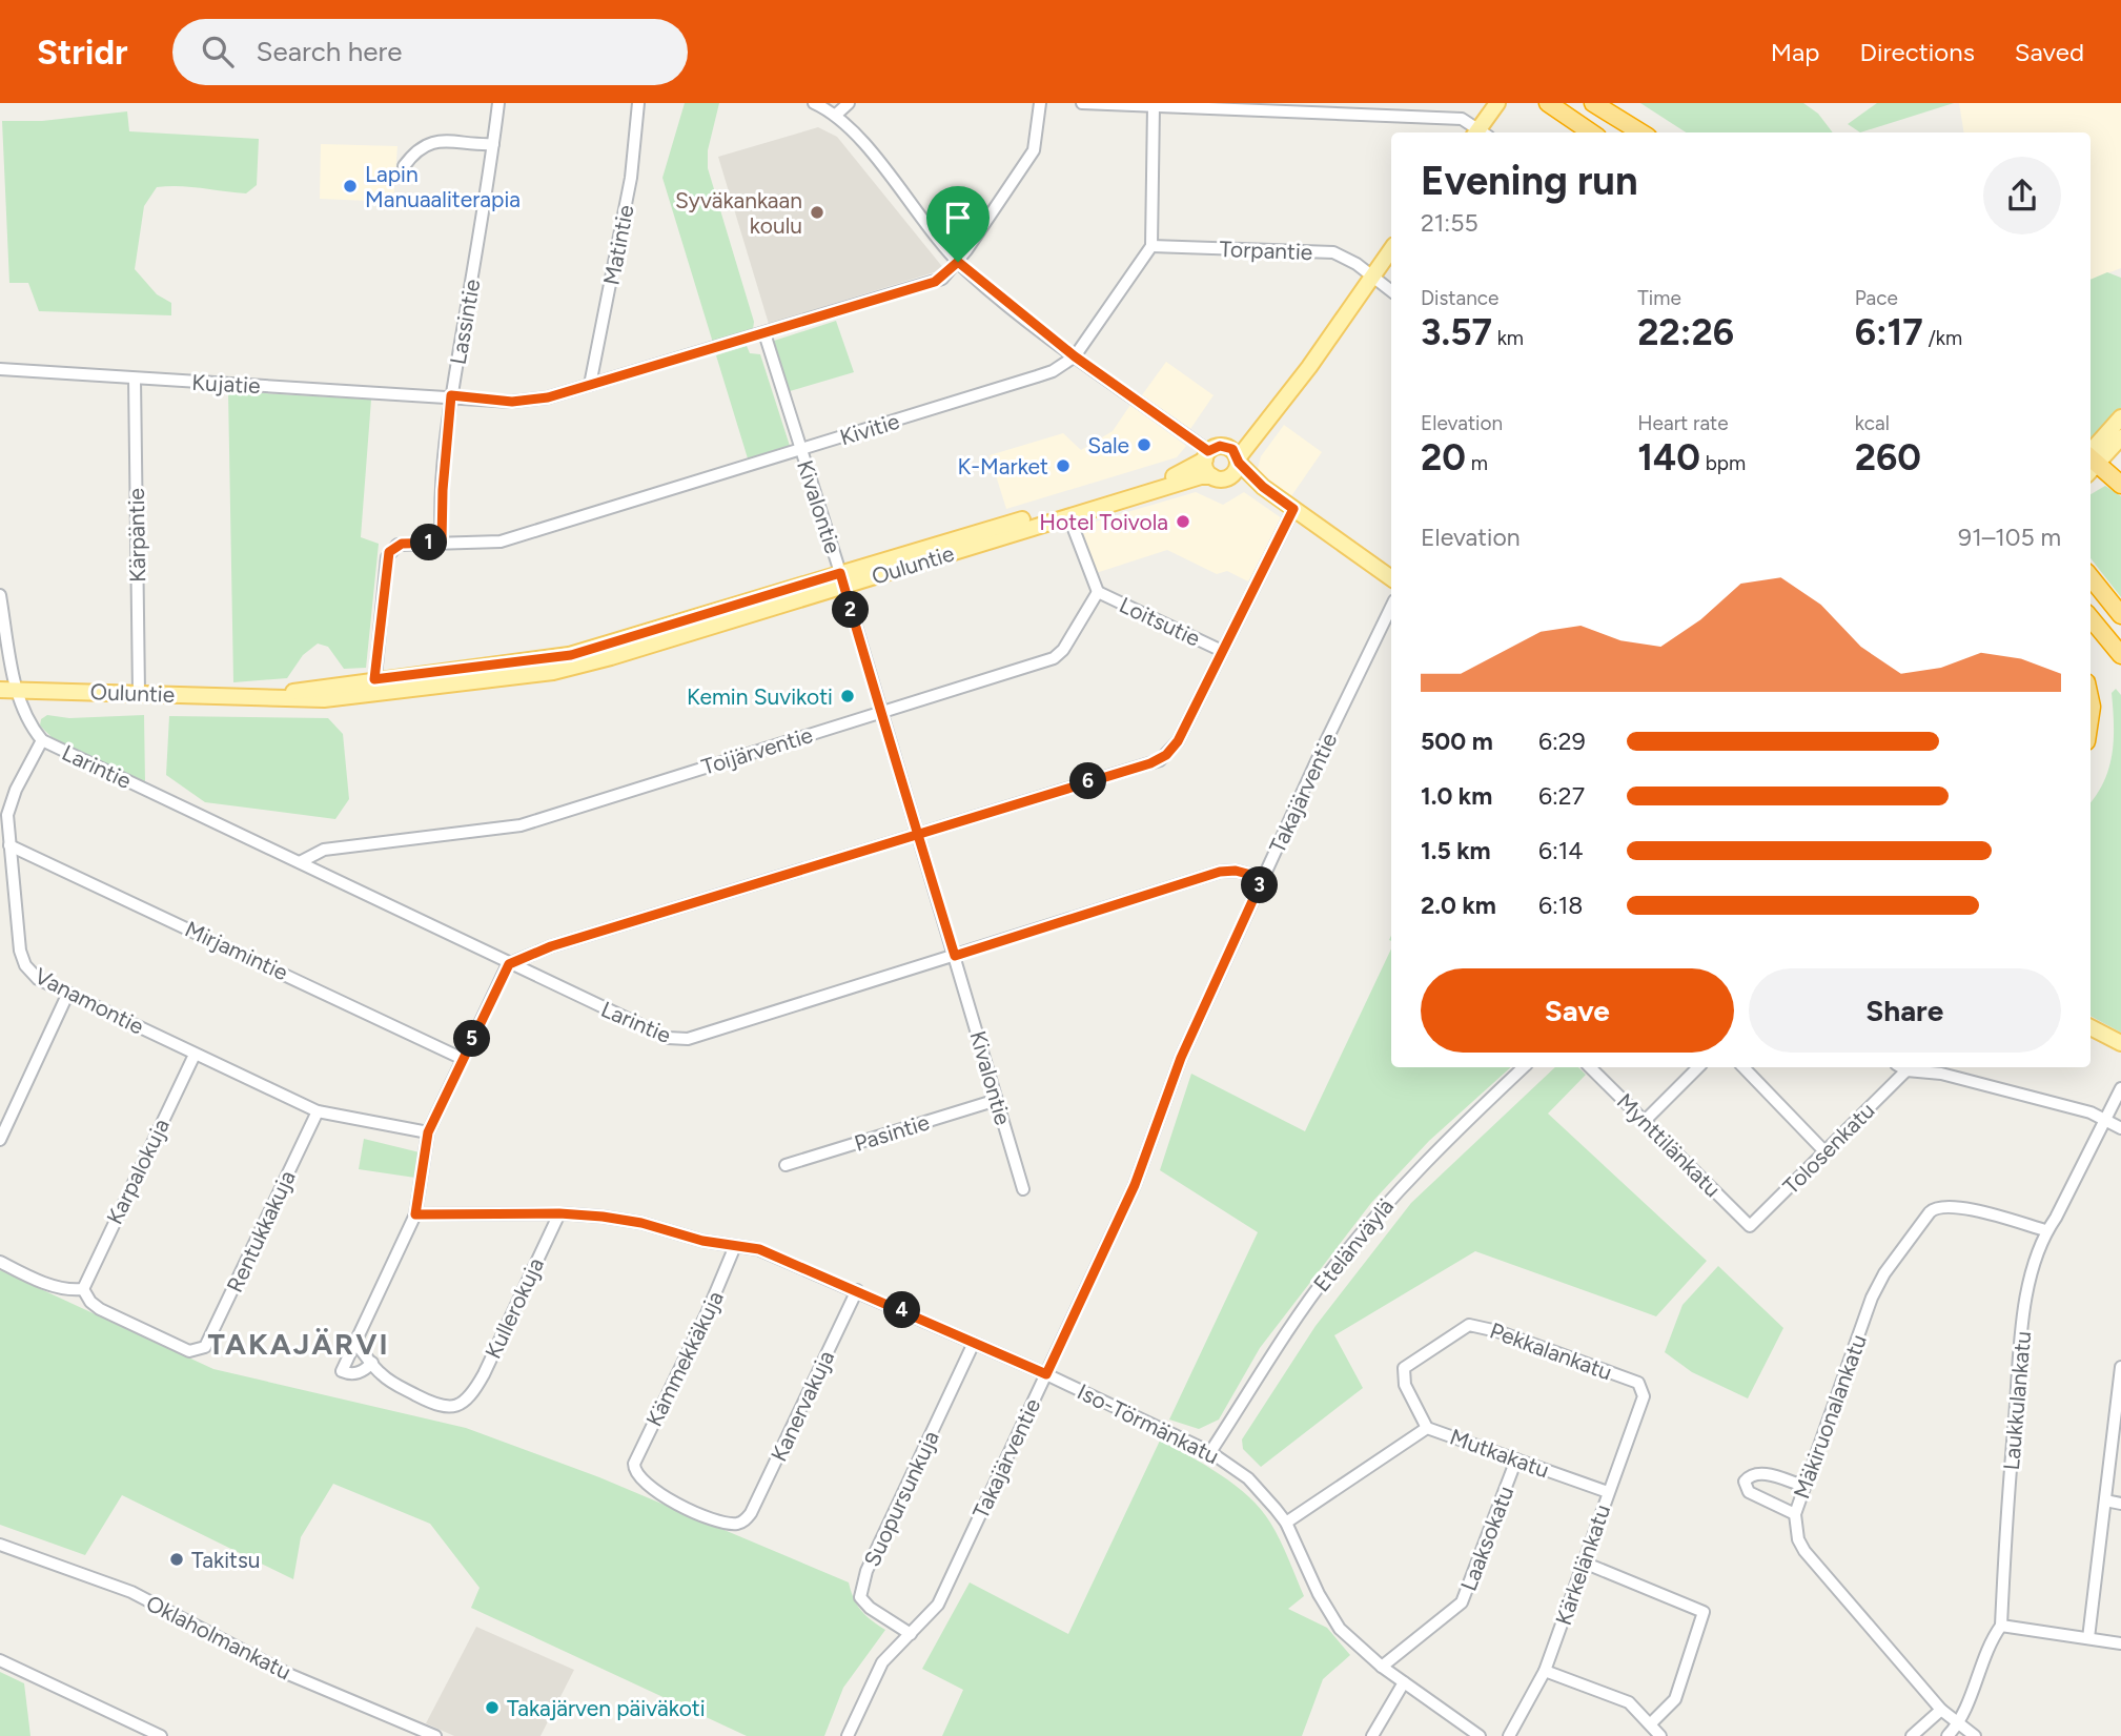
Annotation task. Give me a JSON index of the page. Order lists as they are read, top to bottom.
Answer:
{
  "streets": {
    "main road": ["Ouluntie"],
    "street": [
      "Matintie",
      "Torpantie",
      "Lassintie",
      "Kujatie",
      "Kivitie",
      "Kivalontie",
      "Kärpäntie",
      "Loitsutie",
      "Toijärventie",
      "Larintie",
      "Takajärventie",
      "Mirjamintie",
      "Vanamontie",
      "Pasintie",
      "Mynttilänkatu",
      "Tolosenkatu",
      "Karpalokuja",
      "Rentukkakuja",
      "Etelänväylä",
      "Kullerokuja",
      "Pekkalankatu",
      "Kämmekkäkuja",
      "Laukkulankatu",
      "Kanervakuja",
      "Mäkiruonalankatu",
      "Iso-Törmänkatu",
      "Mutkakatu",
      "Suopursunkuja",
      "Laaksokatu",
      "Kärkelänkatu",
      "Oklaholmankatu"
    ]
  },
  "crossings": [
    ["Matintie", "Kujatie"],
    ["Torpantie", "Kivitie"],
    ["Lassintie", "Kujatie"],
    ["Lassintie", "Kivitie"],
    ["Kujatie", "Kivalontie"],
    ["Kujatie", "Kärpäntie"],
    ["Kivitie", "Kivalontie"],
    ["Kivitie", "Ouluntie"],
    ["Kivalontie", "Ouluntie"],
    ["Kivalontie", "Toijärventie"],
    ["Kivalontie", "Larintie"],
    ["Kivalontie", "Pasintie"],
    ["Kärpäntie", "Ouluntie"],
    ["Loitsutie", "Toijärventie"],
    ["Toijärventie", "Larintie"],
    ["Larintie", "Takajärventie"],
    ["Larintie", "Vanamontie"],
    ["Takajärventie", "Iso-Törmänkatu"],
    ["Takajärventie", "Suopursunkuja"],
    ["Mirjamintie", "Vanamontie"],
    ["Vanamontie", "Karpalokuja"],
    ["Vanamontie", "Rentukkakuja"],
    ["Mynttilänkatu", "Tolosenkatu"],
    ["Karpalokuja", "Rentukkakuja"],
    ["Etelänväylä", "Iso-Törmänkatu"],
    ["Kullerokuja", "Iso-Törmänkatu"],
    ["Pekkalankatu", "Mutkakatu"],
    ["Pekkalankatu", "Kärkelänkatu"],
    ["Kämmekkäkuja", "Kanervakuja"],
    ["Kämmekkäkuja", "Iso-Törmänkatu"],
    ["Laukkulankatu", "Mäkiruonalankatu"],
    ["Kanervakuja", "Iso-Törmänkatu"],
    ["Iso-Törmänkatu", "Mutkakatu"],
    ["Iso-Törmänkatu", "Suopursunkuja"],
    ["Iso-Törmänkatu", "Laaksokatu"],
    ["Mutkakatu", "Laaksokatu"],
    ["Mutkakatu", "Kärkelänkatu"]
  ],
  "districts": ["TAKAJÄRVI"],
  "places": [
    "Lapin Manuaaliterapia",
    "Syväkankaan koulu",
    "Sale",
    "K-Market",
    "Hotel Toivola",
    "Kemin Suvikoti",
    "Takitsu",
    "Takajärven päiväkoti"
  ],
  "page": {
    "header": "Stridr",
    "search": "Search here",
    "nav": ["Map", "Directions", "Saved"],
    "heading": ["Evening run", "21:55"],
    "stats": [
      ["Distance", "3.57 km"],
      ["Time", "22:26"],
      ["Pace", "6:17 /km"],
      ["Elevation", "20 m"],
      ["Heart rate", "140 bpm"],
      ["kcal", "260"]
    ],
    "chart": ["Elevation", "91–105 m"],
    "pins": [
      "1",
      "2",
      "6",
      "3",
      "5",
      "4"
    ],
    "list": [
      {
        "name": "500 m",
        "note": "6:29"
      },
      {
        "name": "1.0 km",
        "note": "6:27"
      },
      {
        "name": "1.5 km",
        "note": "6:14"
      },
      {
        "name": "2.0 km",
        "note": "6:18"
      }
    ],
    "buttons": ["Save", "Share"]
  }
}
